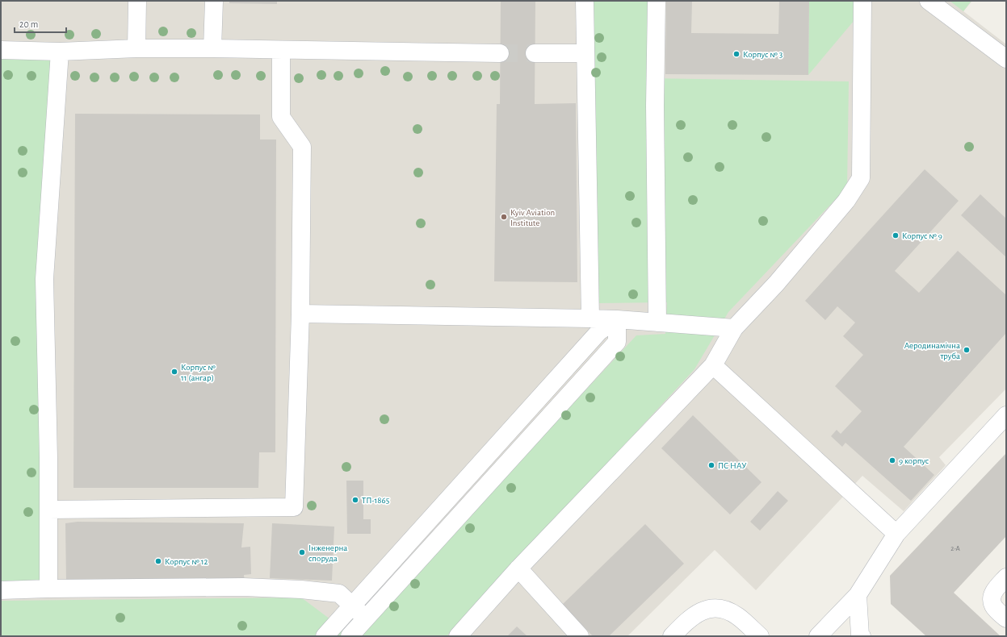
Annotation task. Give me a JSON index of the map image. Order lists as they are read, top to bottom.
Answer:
{
  "places": [
    "Корпус № 3",
    "Kyiv Aviation Institute",
    "Корпус № 9",
    "Аеродинамічна труба",
    "Корпус № 11 (ангар)",
    "9 корпус",
    "ПС НАУ",
    "ТП-1865",
    "Інженерна споруда",
    "Корпус № 12"
  ],
  "house_numbers": ["2-А"],
  "scale_bar": "20 m"
}
